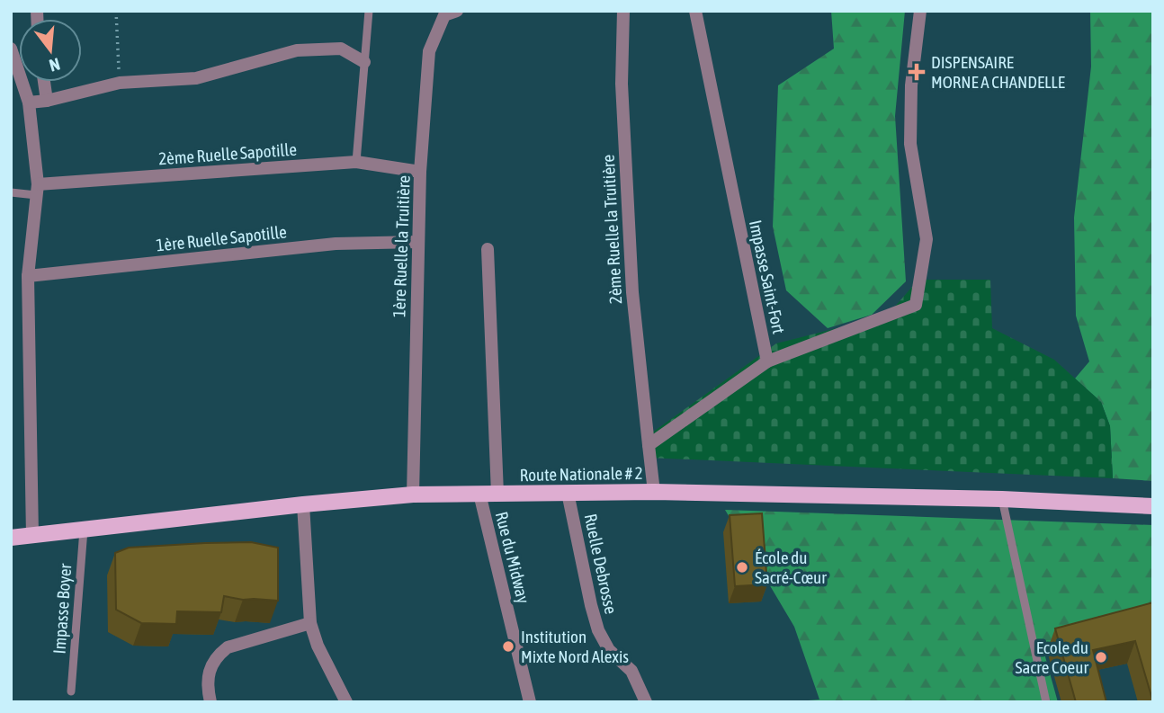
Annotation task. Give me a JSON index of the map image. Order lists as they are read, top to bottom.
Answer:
{
  "streets": {
    "main road": ["Route Nationale # 2"],
    "street": [
      "2ème Ruelle Sapotille",
      "2ème Ruelle la Truitière",
      "1ère Ruelle Sapotille",
      "1ère Ruelle la Truitière",
      "Impasse Saint-Fort",
      "Rue du Midway",
      "Ruelle Debrosse"
    ],
    "lane": ["Impasse Boyer"]
  },
  "crossings": [
    ["2ème Ruelle Sapotille", "1ère Ruelle la Truitière"],
    ["2ème Ruelle la Truitière", "Impasse Saint-Fort"],
    ["1ère Ruelle Sapotille", "1ère Ruelle la Truitière"],
    ["1ère Ruelle la Truitière", "Route Nationale # 2"],
    ["Route Nationale # 2", "Rue du Midway"],
    ["Route Nationale # 2", "Ruelle Debrosse"],
    ["Route Nationale # 2", "Impasse Boyer"]
  ],
  "places": {
    "health": ["DISPENSAIRE MORNE A CHANDELLE"],
    "other": ["École du Sacré-Cœur", "Institution Mixte Nord Alexis", "Ecole du Sacre Coeur"]
  },
  "north": "bottom"
}
